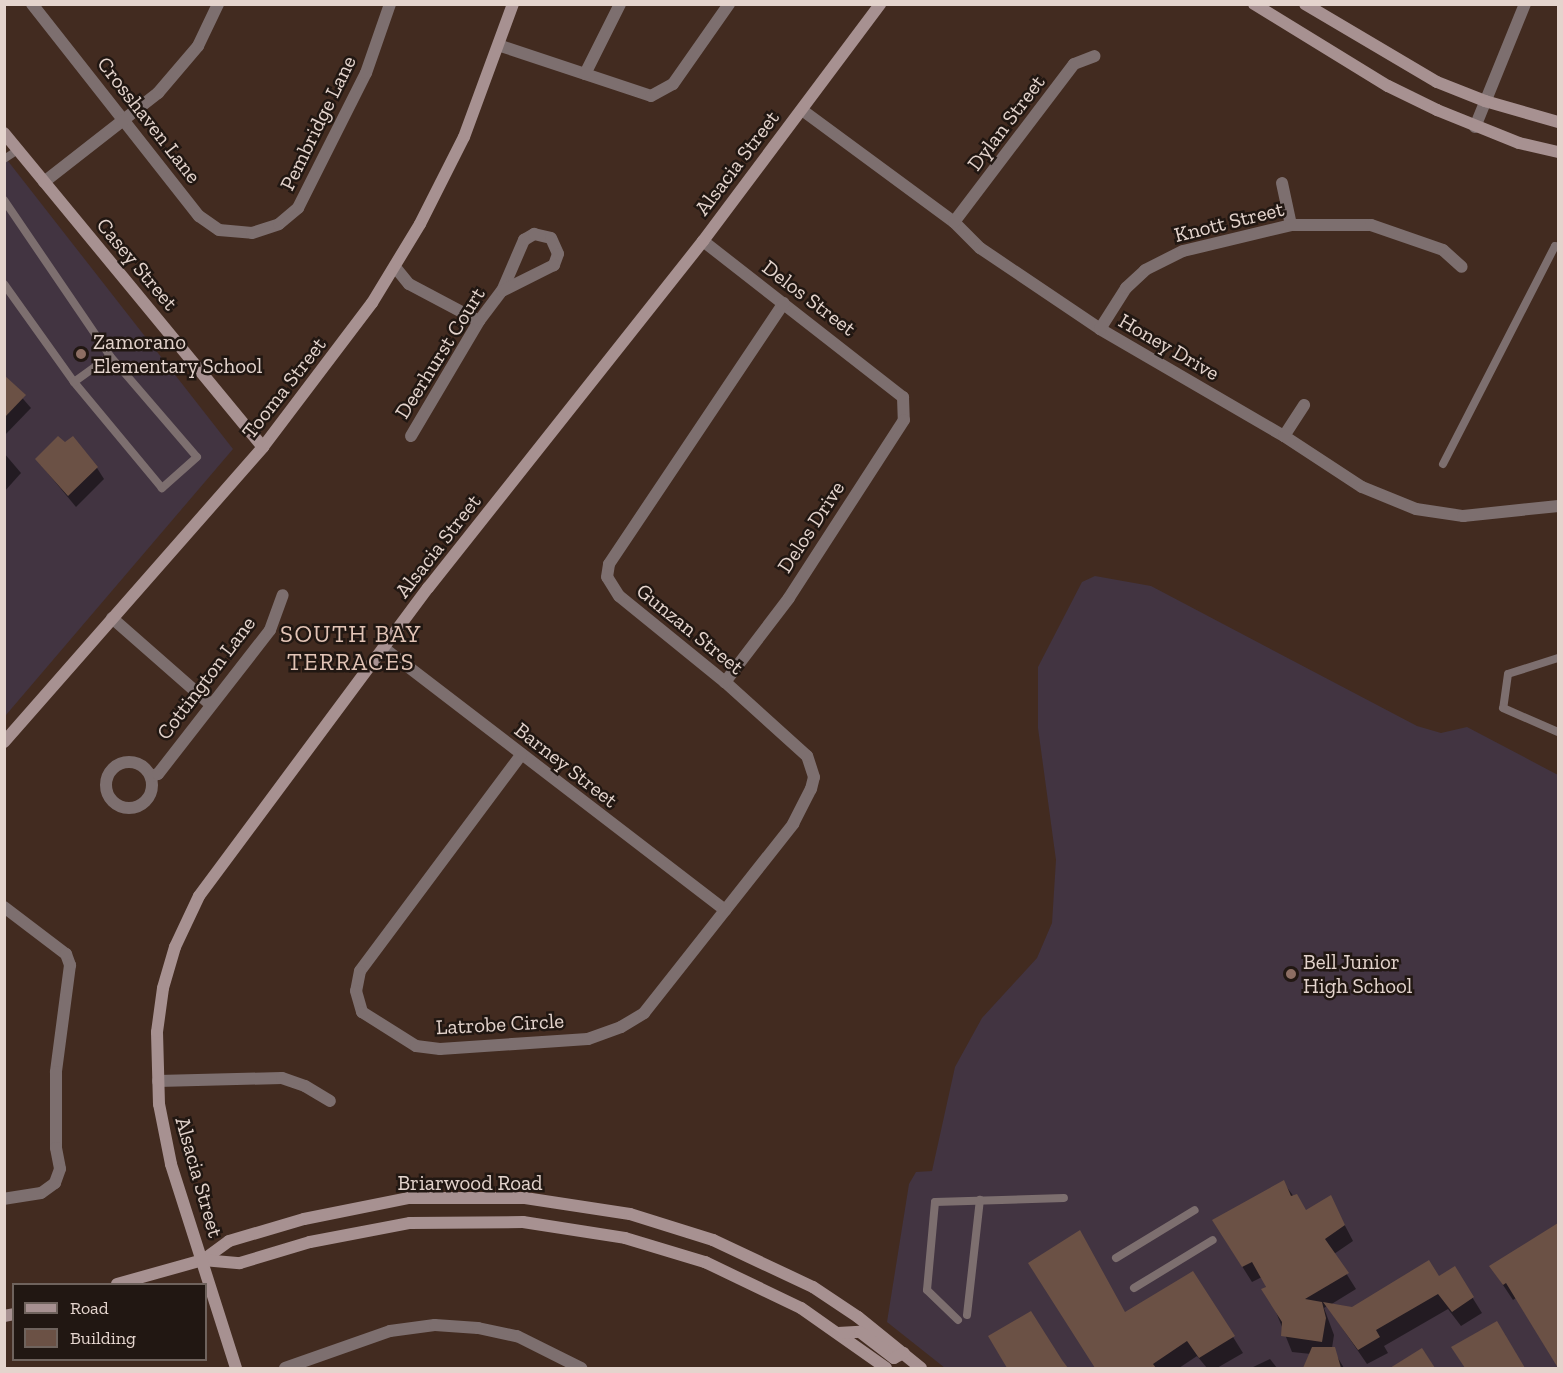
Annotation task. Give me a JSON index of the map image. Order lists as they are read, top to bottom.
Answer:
{
  "streets": {
    "main road": [
      "Alsacia Street",
      "Casey Street",
      "Tooma Street",
      "Briarwood Road"
    ],
    "street": [
      "Crosshaven Lane",
      "Pembridge Lane",
      "Dylan Street",
      "Knott Street",
      "Delos Street",
      "Honey Drive",
      "Deerhurst Court",
      "Delos Drive",
      "Gunzan Street",
      "Cottington Lane",
      "Barney Street",
      "Latrobe Circle"
    ]
  },
  "crossings": [
    ["Crosshaven Lane", "Pembridge Lane"],
    ["Dylan Street", "Honey Drive"],
    ["Alsacia Street", "Delos Street"],
    ["Alsacia Street", "Honey Drive"],
    ["Alsacia Street", "Barney Street"],
    ["Alsacia Street", "Briarwood Road"],
    ["Knott Street", "Honey Drive"],
    ["Casey Street", "Tooma Street"],
    ["Delos Street", "Delos Drive"],
    ["Delos Street", "Gunzan Street"],
    ["Delos Drive", "Gunzan Street"],
    ["Gunzan Street", "Latrobe Circle"],
    ["Barney Street", "Latrobe Circle"]
  ],
  "districts": ["SOUTH BAY TERRACES"],
  "places": ["Zamorano Elementary School", "Bell Junior High School"],
  "legend": ["Road", "Building"]
}
